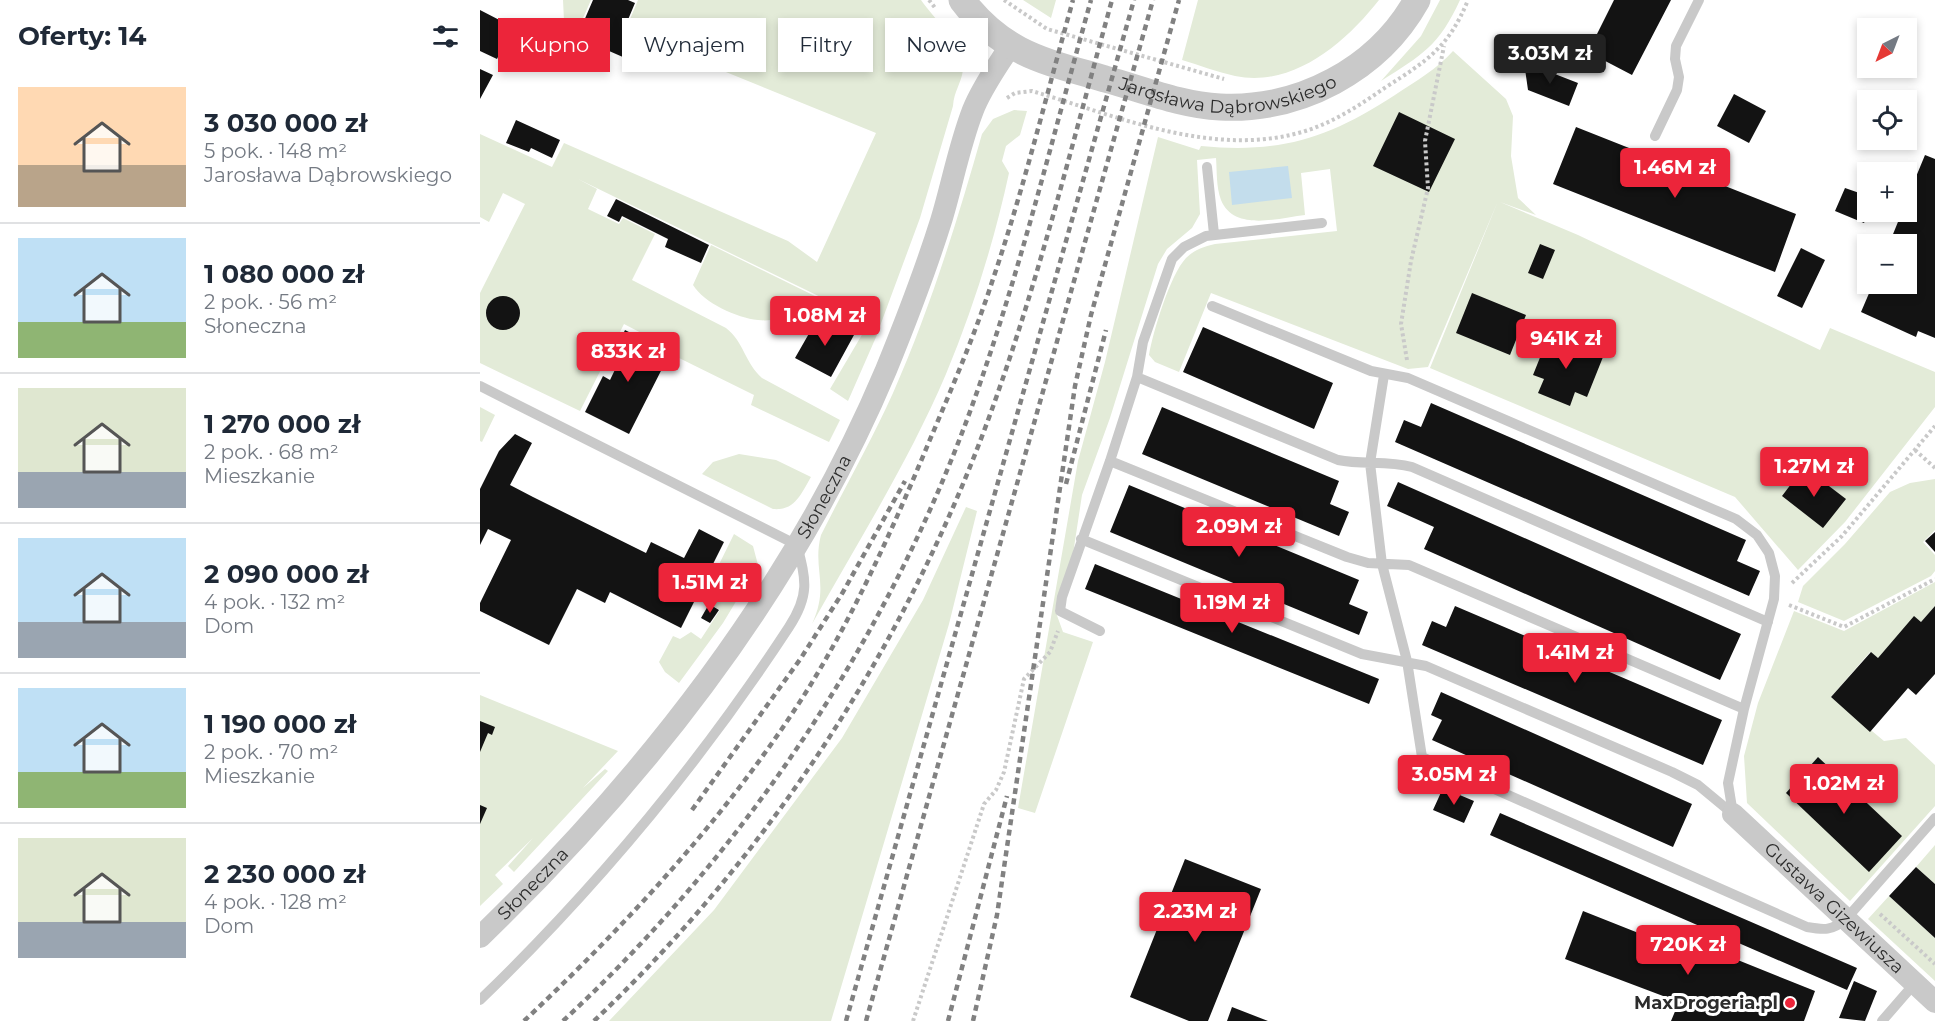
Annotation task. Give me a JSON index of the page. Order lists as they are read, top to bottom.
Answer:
{
  "streets": {
    "street": ["Jarosława Dąbrowskiego", "Słoneczna", "Gustawa Gizewiusza"]
  },
  "crossings": [
    ["Jarosława Dąbrowskiego", "Słoneczna"]
  ],
  "places": ["MaxDrogeria.pl"],
  "north": "bottom left",
  "page": {
    "heading": "Oferty: 14",
    "map_buttons": ["+", "−"],
    "chip": [
      "Kupno",
      "Wynajem",
      "Filtry",
      "Nowe"
    ],
    "price": [
      "3.03M zł",
      "1.46M zł",
      "1.08M zł",
      "941K zł",
      "833K zł",
      "1.27M zł",
      "2.09M zł",
      "1.51M zł",
      "1.19M zł",
      "1.41M zł",
      "3.05M zł",
      "1.02M zł",
      "2.23M zł",
      "720K zł"
    ],
    "list": [
      {
        "name": "3 030 000 zł",
        "note": "5 pok. · 148 m² · Jarosława Dąbrowskiego"
      },
      {
        "name": "1 080 000 zł",
        "note": "2 pok. · 56 m² · Słoneczna"
      },
      {
        "name": "1 270 000 zł",
        "note": "2 pok. · 68 m² · Mieszkanie"
      },
      {
        "name": "2 090 000 zł",
        "note": "4 pok. · 132 m² · Dom"
      },
      {
        "name": "1 190 000 zł",
        "note": "2 pok. · 70 m² · Mieszkanie"
      },
      {
        "name": "2 230 000 zł",
        "note": "4 pok. · 128 m² · Dom"
      }
    ]
  }
}
